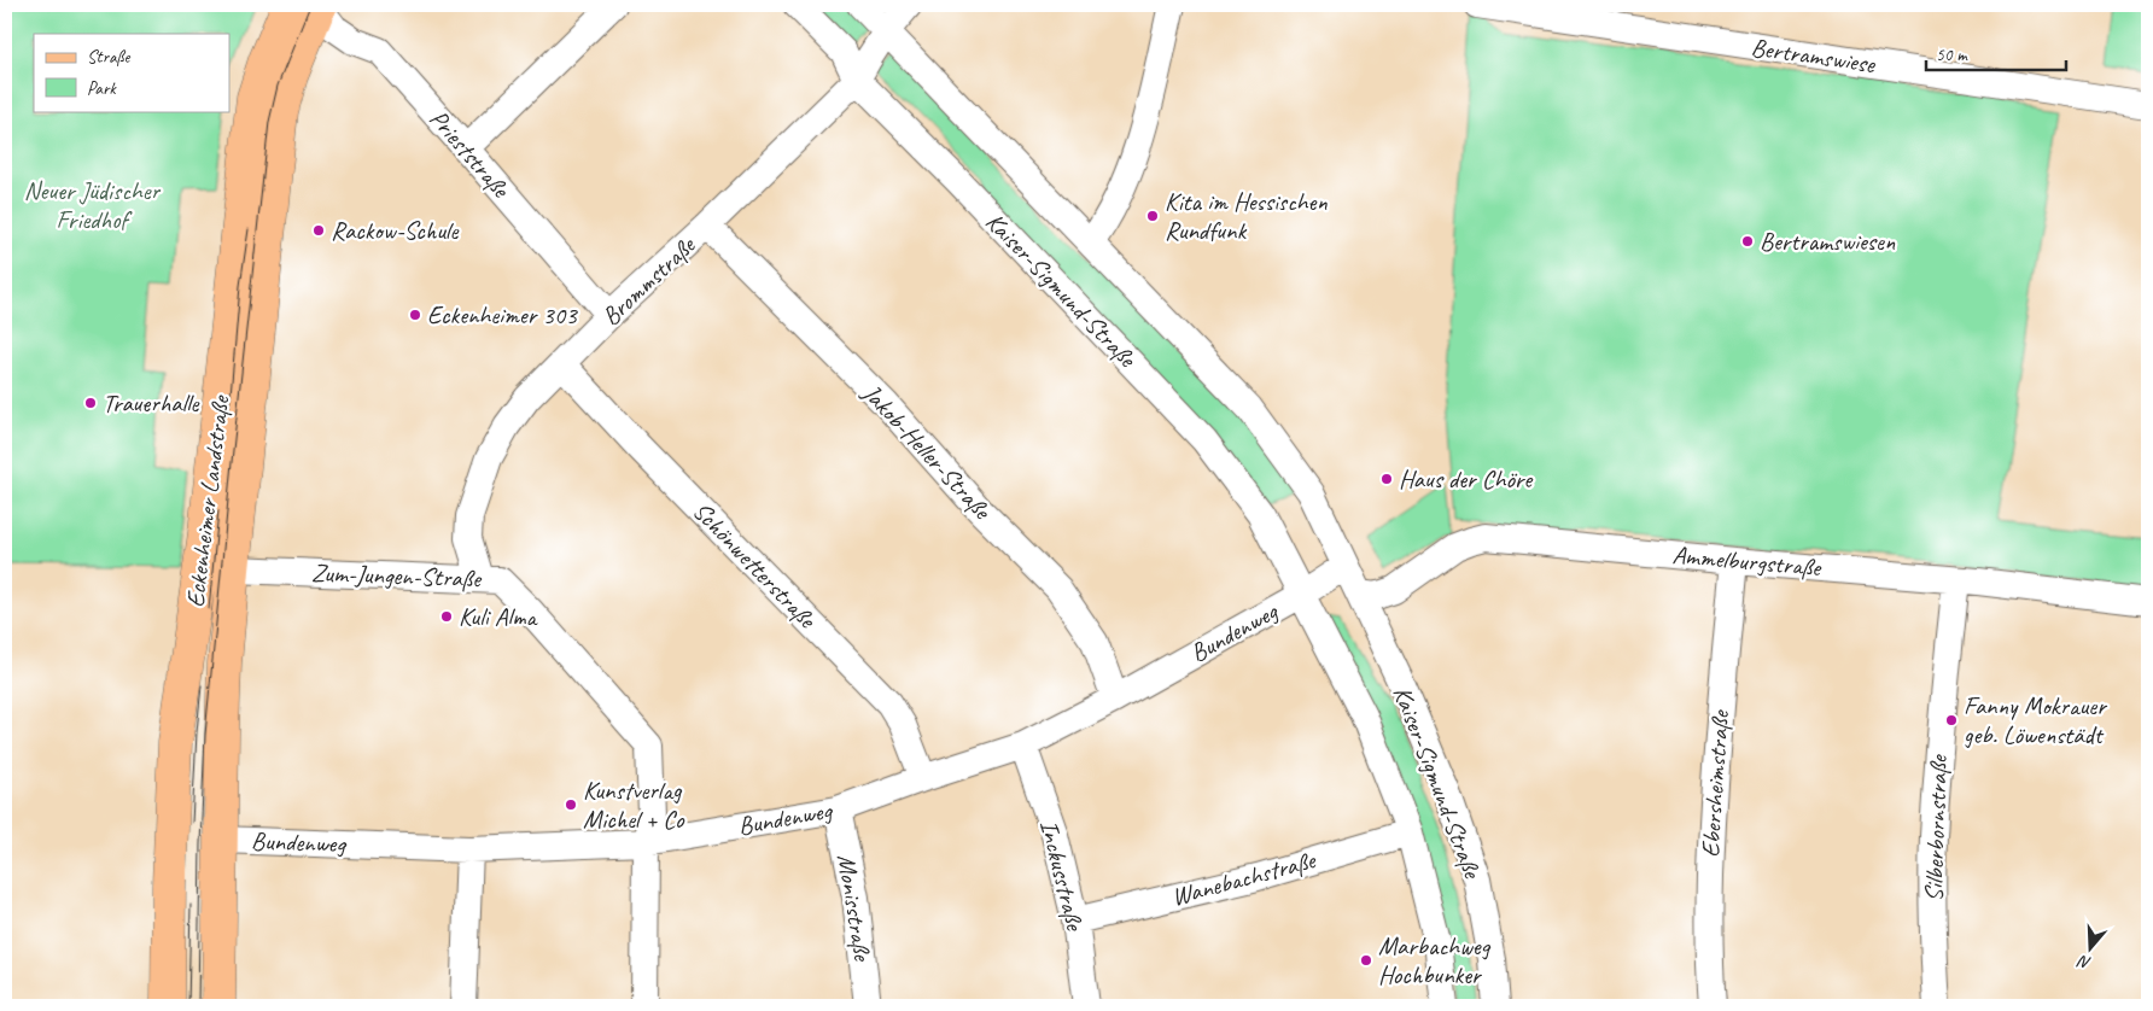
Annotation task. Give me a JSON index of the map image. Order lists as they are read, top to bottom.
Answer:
{
  "streets": {
    "main road": ["Eckenheimer Landstraße"],
    "street": [
      "Bertramswiese",
      "Prieststraße",
      "Brommstraße",
      "Kaiser-Sigmund-Straße",
      "Jakob-Heller-Straße",
      "Ammelburgstraße",
      "Schönwetterstraße",
      "Zum-Jungen-Straße",
      "Bundenweg",
      "Ebersheimstraße",
      "Silberbornstraße",
      "Inckusstraße",
      "Wanebachstraße",
      "Monisstraße"
    ]
  },
  "crossings": [
    ["Prieststraße", "Brommstraße"],
    ["Prieststraße", "Eckenheimer Landstraße"],
    ["Brommstraße", "Kaiser-Sigmund-Straße"],
    ["Brommstraße", "Jakob-Heller-Straße"],
    ["Brommstraße", "Schönwetterstraße"],
    ["Brommstraße", "Zum-Jungen-Straße"],
    ["Kaiser-Sigmund-Straße", "Ammelburgstraße"],
    ["Kaiser-Sigmund-Straße", "Bundenweg"],
    ["Kaiser-Sigmund-Straße", "Wanebachstraße"],
    ["Jakob-Heller-Straße", "Bundenweg"],
    ["Eckenheimer Landstraße", "Zum-Jungen-Straße"],
    ["Eckenheimer Landstraße", "Bundenweg"],
    ["Ammelburgstraße", "Ebersheimstraße"],
    ["Ammelburgstraße", "Silberbornstraße"],
    ["Schönwetterstraße", "Bundenweg"],
    ["Zum-Jungen-Straße", "Bundenweg"],
    ["Bundenweg", "Inckusstraße"],
    ["Bundenweg", "Monisstraße"],
    ["Inckusstraße", "Wanebachstraße"]
  ],
  "parks": ["Neuer Jüdischer Friedhof"],
  "places": [
    "Kita im Hessischen Rundfunk",
    "Rackow-Schule",
    "Bertramswiesen",
    "Eckenheimer 303",
    "Trauerhalle",
    "Haus der Chöre",
    "Kuli Alma",
    "Fanny Mokrauer geb. Löwenstädt",
    "Kunstverlag Michel + Co",
    "Marbachweg Hochbunker"
  ],
  "legend": ["Straße", "Park"],
  "scale_bar": "50 m",
  "north": "bottom"
}
